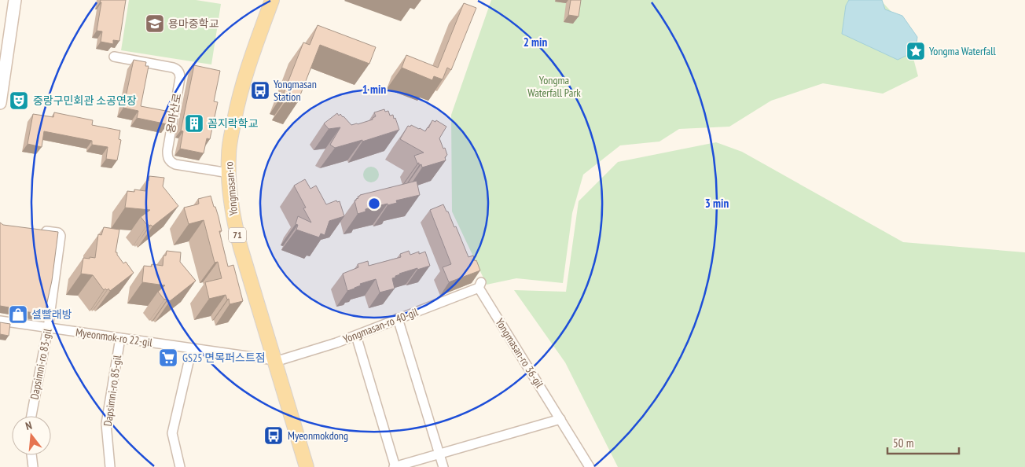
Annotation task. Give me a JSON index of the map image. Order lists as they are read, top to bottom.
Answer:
{
  "streets": {
    "main road": ["Yongmasan-ro", "71"],
    "street": [
      "용마산로",
      "Yongmasan-ro 40-gil",
      "Myeonmok-ro 22-gil",
      "Yongmasan-ro 36-gil",
      "Dapsimni-ro 83-gil",
      "Dapsimni-ro 85-gil"
    ]
  },
  "crossings": [
    ["용마산로", "Yongmasan-ro"],
    ["Yongmasan-ro", "Yongmasan-ro 40-gil"],
    ["Yongmasan-ro", "Myeonmok-ro 22-gil"],
    ["Yongmasan-ro 40-gil", "Myeonmok-ro 22-gil"],
    ["Yongmasan-ro 40-gil", "Yongmasan-ro 36-gil"],
    ["Myeonmok-ro 22-gil", "Dapsimni-ro 83-gil"],
    ["Myeonmok-ro 22-gil", "Dapsimni-ro 85-gil"]
  ],
  "parks": ["Yongma Waterfall Park"],
  "places": {
    "school or university": ["용마중학교"],
    "place": ["Yongma Waterfall"],
    "bus stop": ["Yongmasan Station", "Myeonmokdong"],
    "theatre": ["중랑구민회관 소공연장"],
    "building": ["꼼지락학교"],
    "shop": ["셀빨래방"],
    "supermarket": ["GS25 면목퍼스트점"]
  },
  "scale_bar": "50 m",
  "north": "top",
  "rings": ["2 min", "1 min", "3 min"]
}
